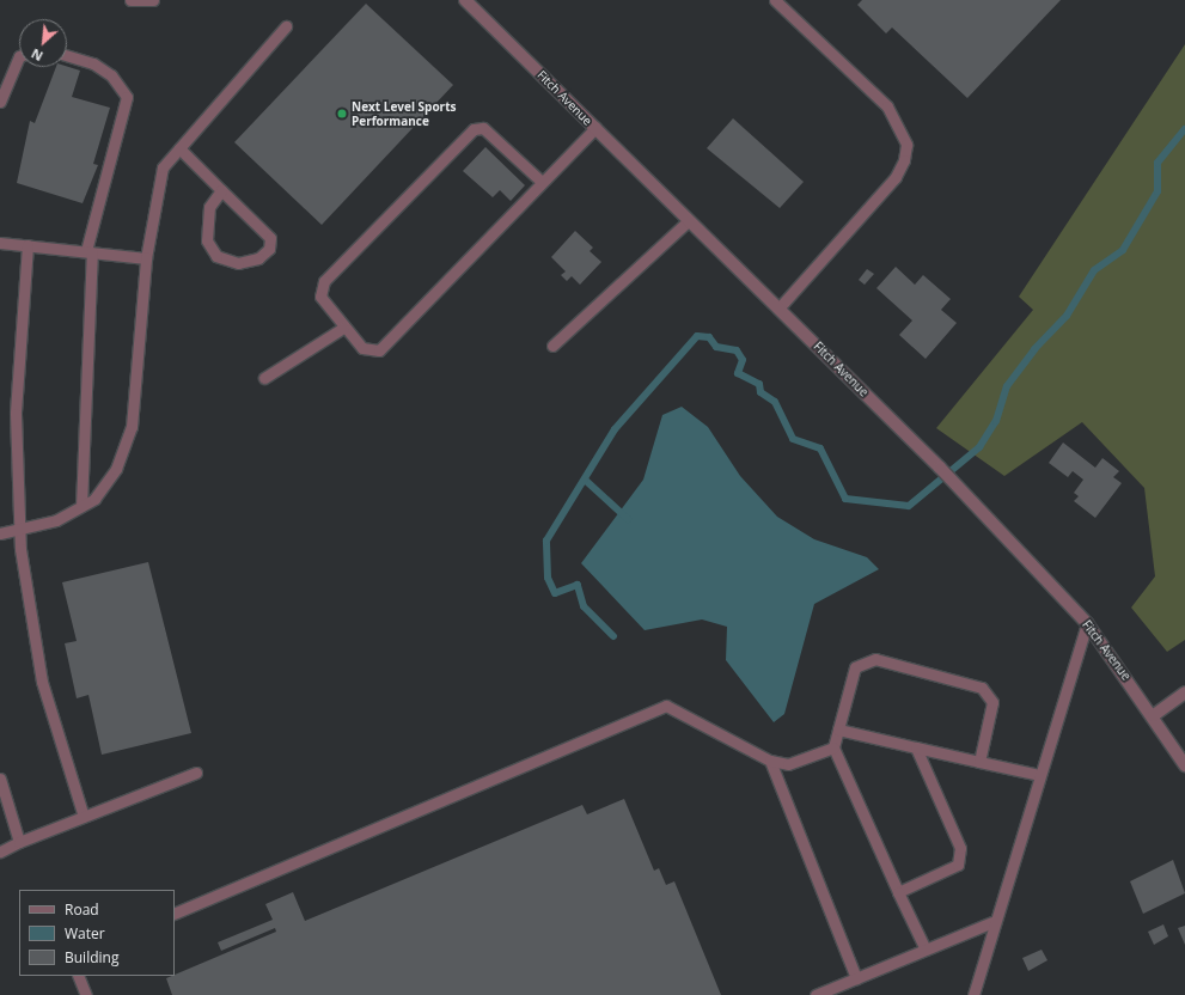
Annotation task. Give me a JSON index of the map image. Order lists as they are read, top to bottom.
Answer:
{
  "streets": {
    "street": ["Fitch Avenue"]
  },
  "places": ["Next Level Sports Performance"],
  "legend": ["Road", "Water", "Building"],
  "north": "bottom left"
}
